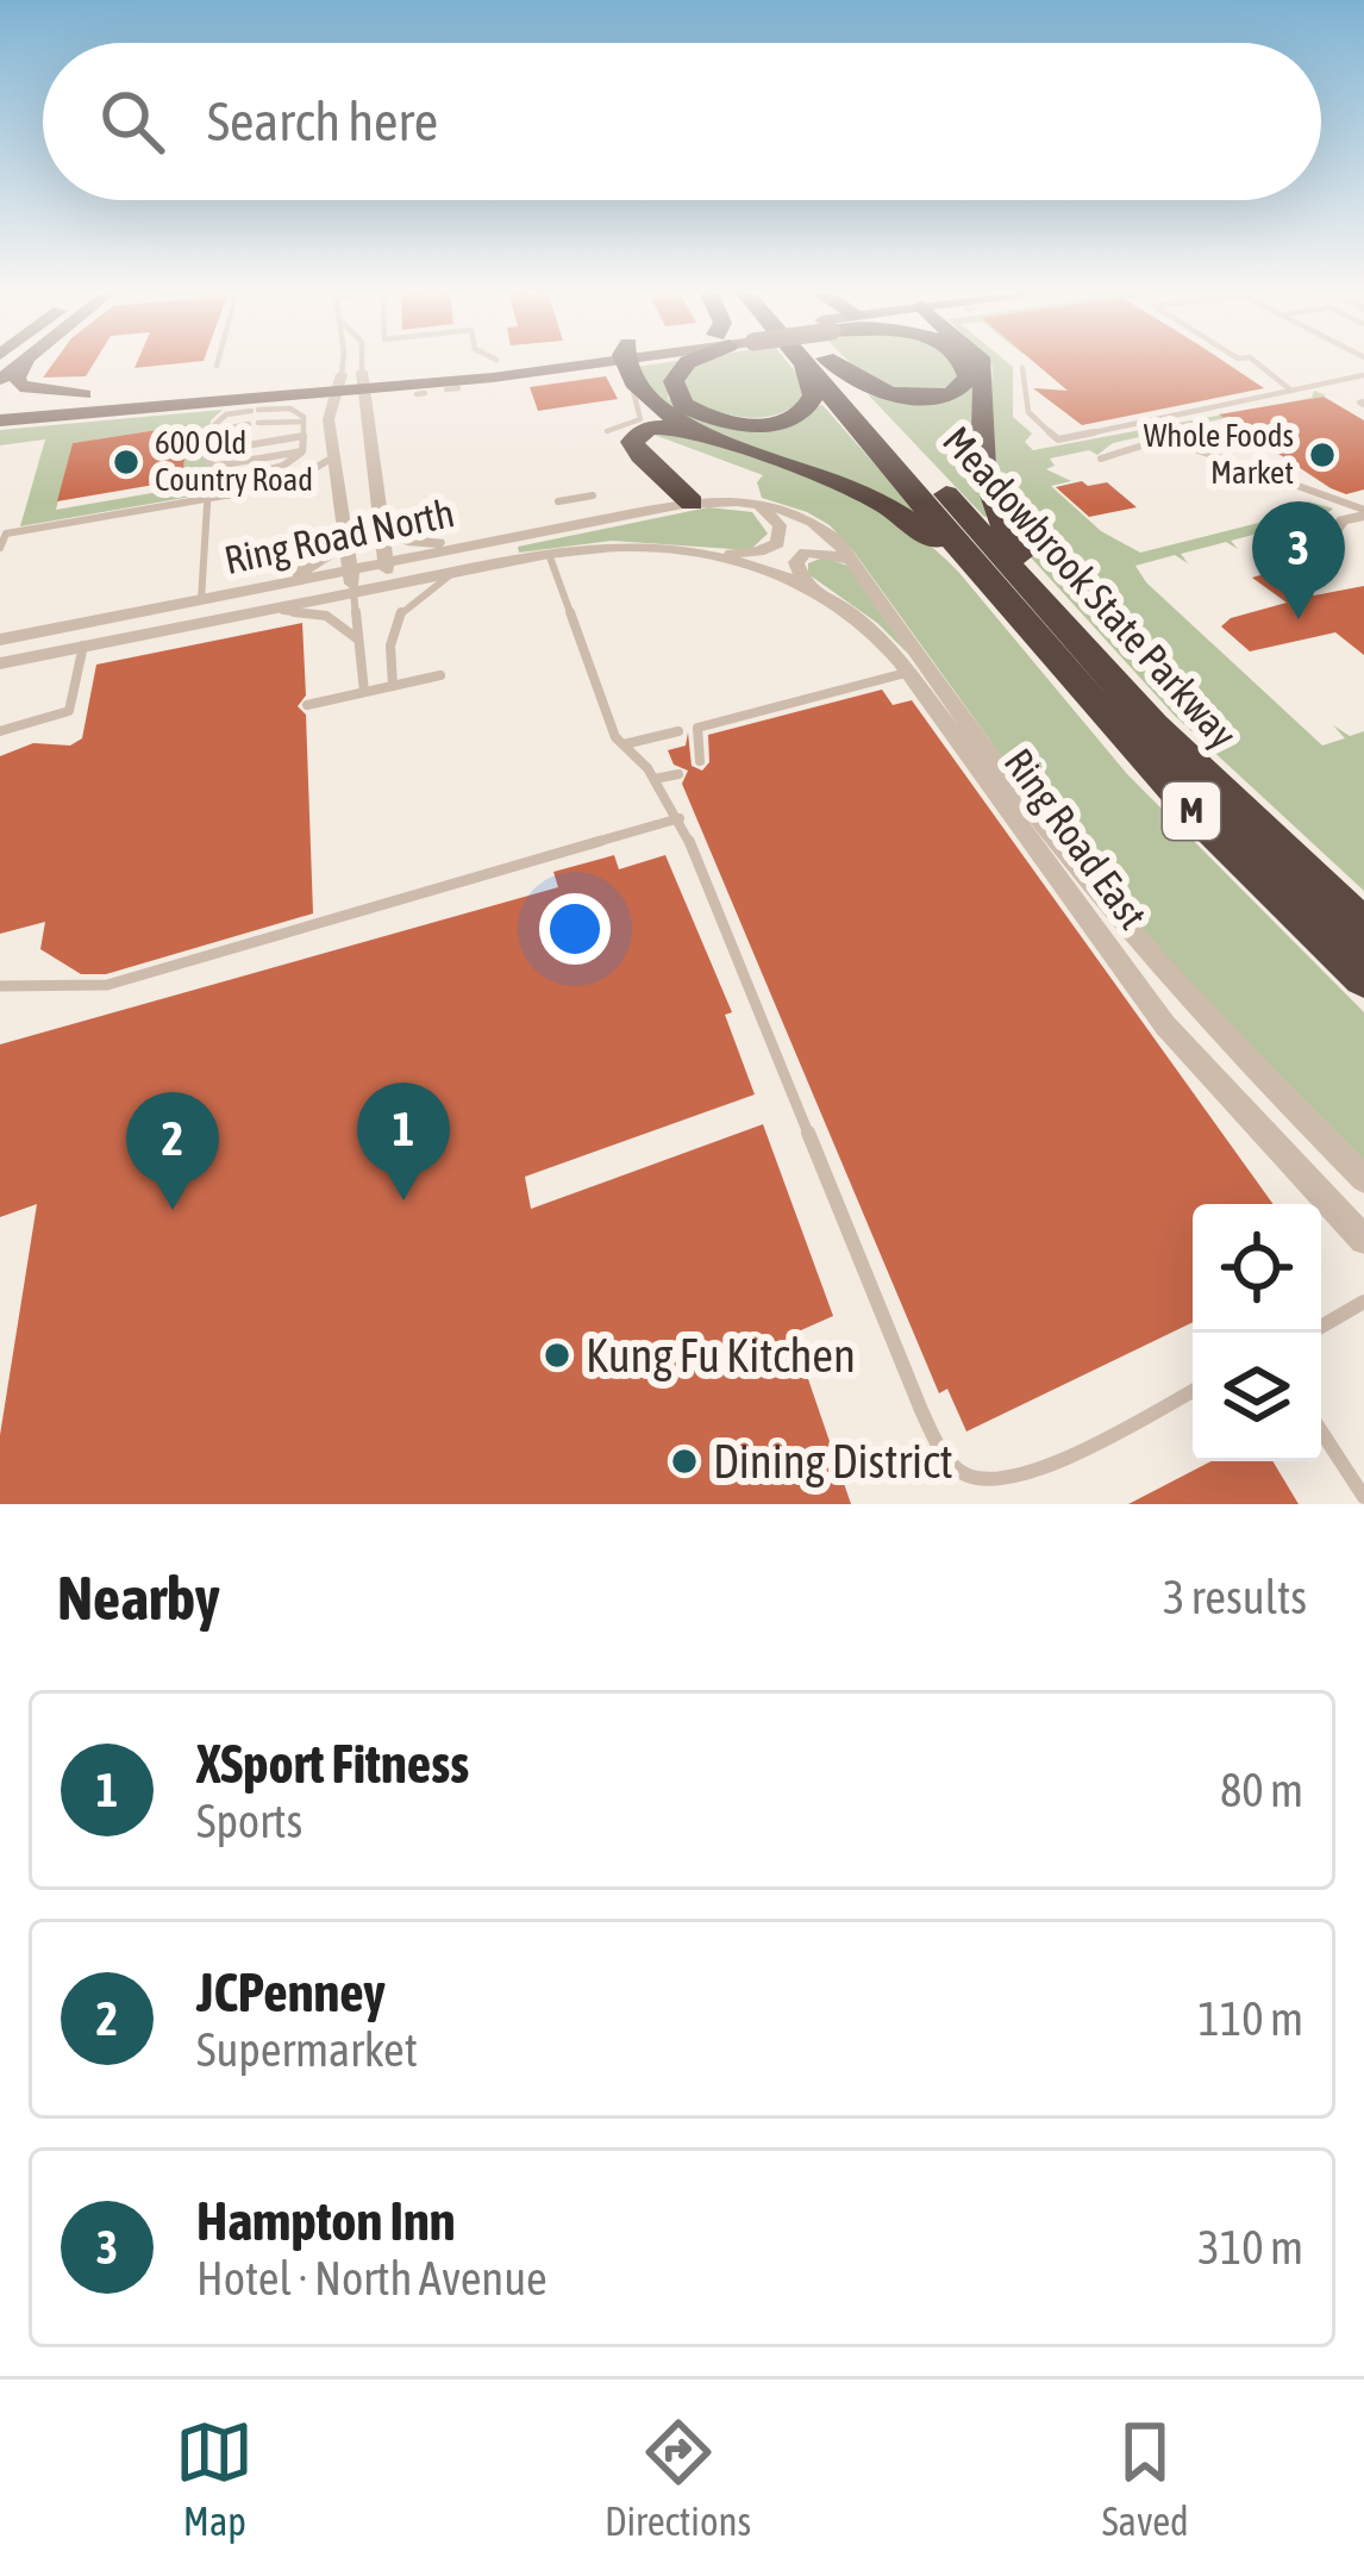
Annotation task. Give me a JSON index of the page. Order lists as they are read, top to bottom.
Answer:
{
  "streets": {
    "highway": ["Meadowbrook State Parkway", "M"],
    "street": ["Ring Road North", "Ring Road East"]
  },
  "crossings": [
    ["Ring Road North", "Ring Road East"]
  ],
  "places": [
    "Whole Foods Market",
    "600 Old Country Road",
    "Kung Fu Kitchen",
    "Dining District"
  ],
  "page": {
    "search": "Search here",
    "pins": ["3", "1", "2"],
    "heading": ["Nearby", "3 results"],
    "list": [
      {
        "mark": "1",
        "name": "XSport Fitness",
        "note": "Sports",
        "value": "80 m"
      },
      {
        "mark": "2",
        "name": "JCPenney",
        "note": "Supermarket",
        "value": "110 m"
      },
      {
        "mark": "3",
        "name": "Hampton Inn",
        "note": "Hotel · North Avenue",
        "value": "310 m"
      }
    ],
    "nav": ["Map", "Directions", "Saved"]
  }
}
